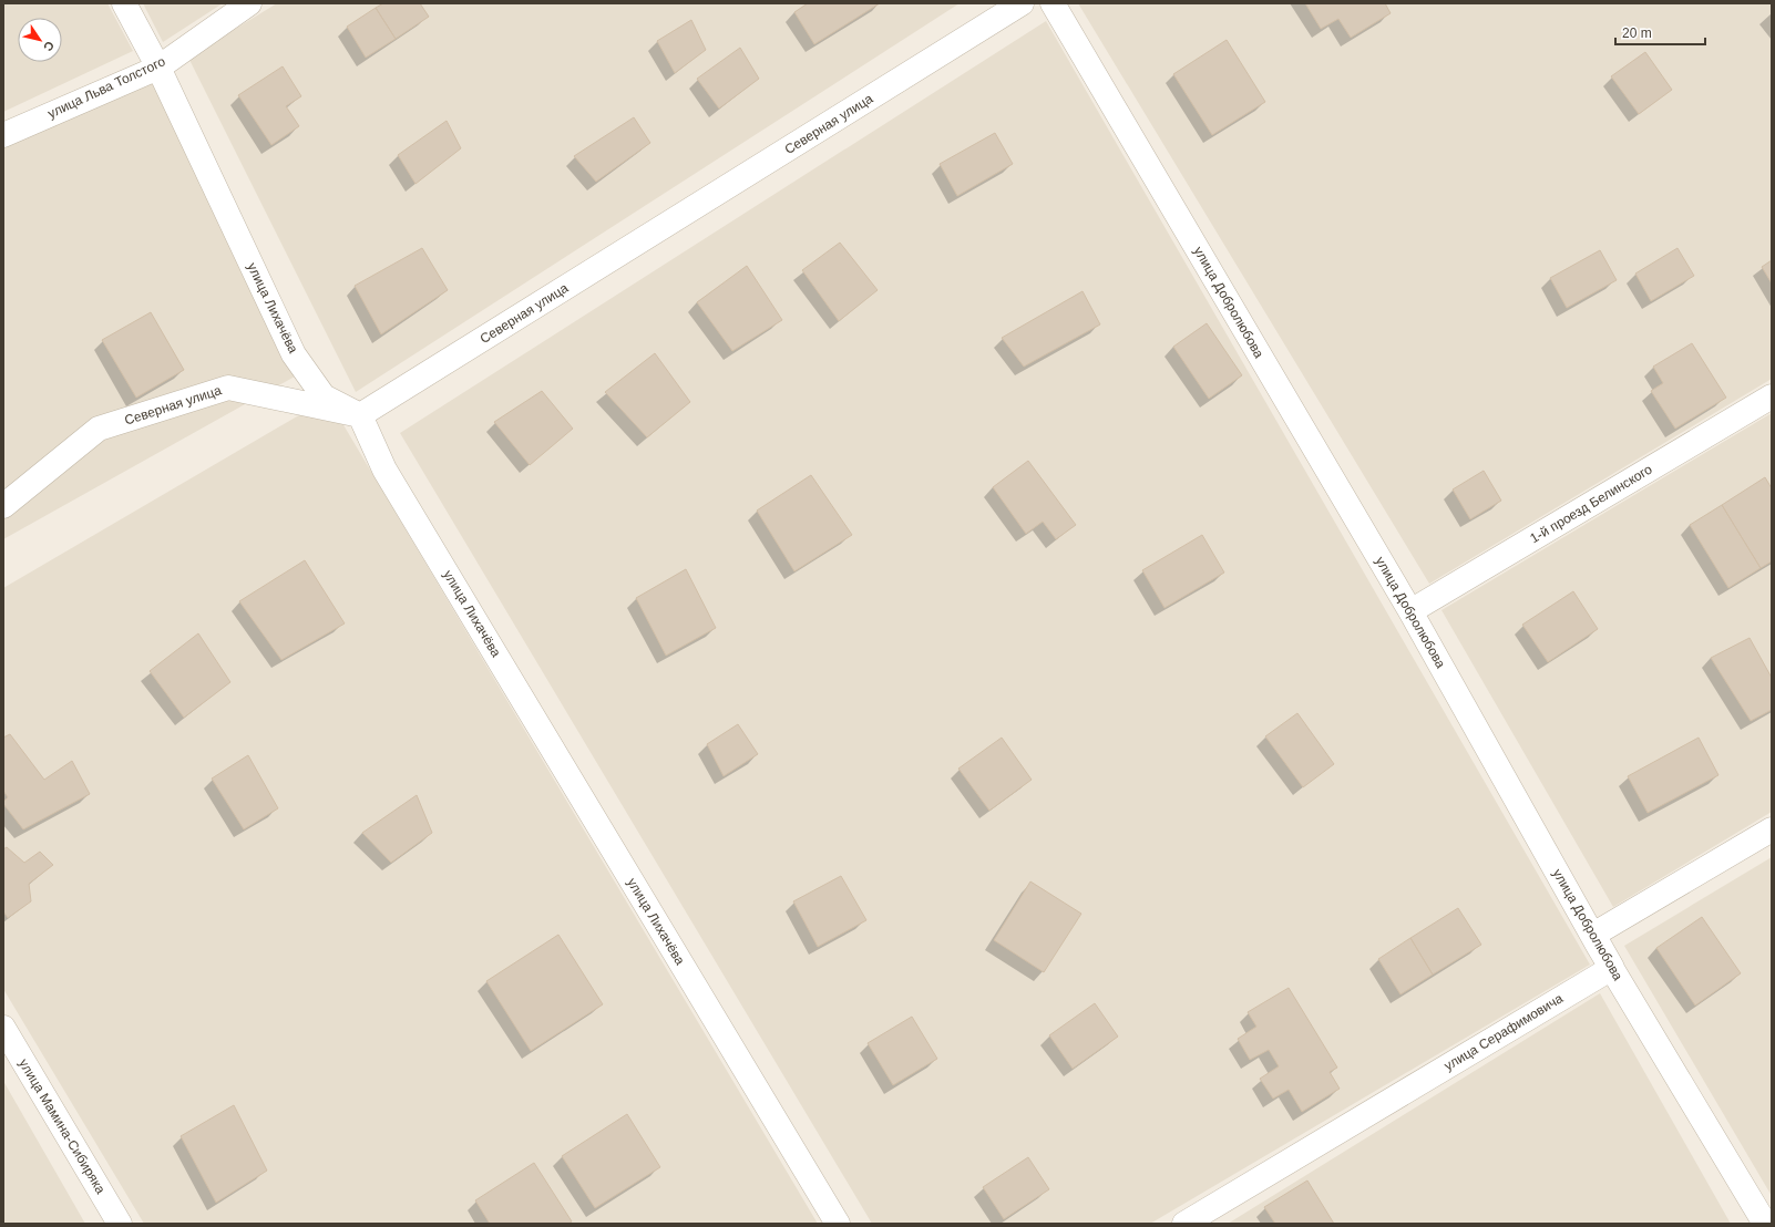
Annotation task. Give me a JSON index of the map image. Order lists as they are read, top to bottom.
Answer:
{
  "streets": {
    "street": [
      "улица Льва Толстого",
      "Северная улица",
      "улица Добролюбова",
      "улица Лихачёва",
      "1-й проезд Белинского",
      "улица Серафимовича",
      "улица Мамина-Сибиряка"
    ]
  },
  "crossings": [
    ["улица Льва Толстого", "улица Лихачёва"],
    ["Северная улица", "улица Лихачёва"],
    ["улица Добролюбова", "1-й проезд Белинского"],
    ["улица Добролюбова", "улица Серафимовича"]
  ],
  "scale_bar": "20 m",
  "north": "bottom right"
}
